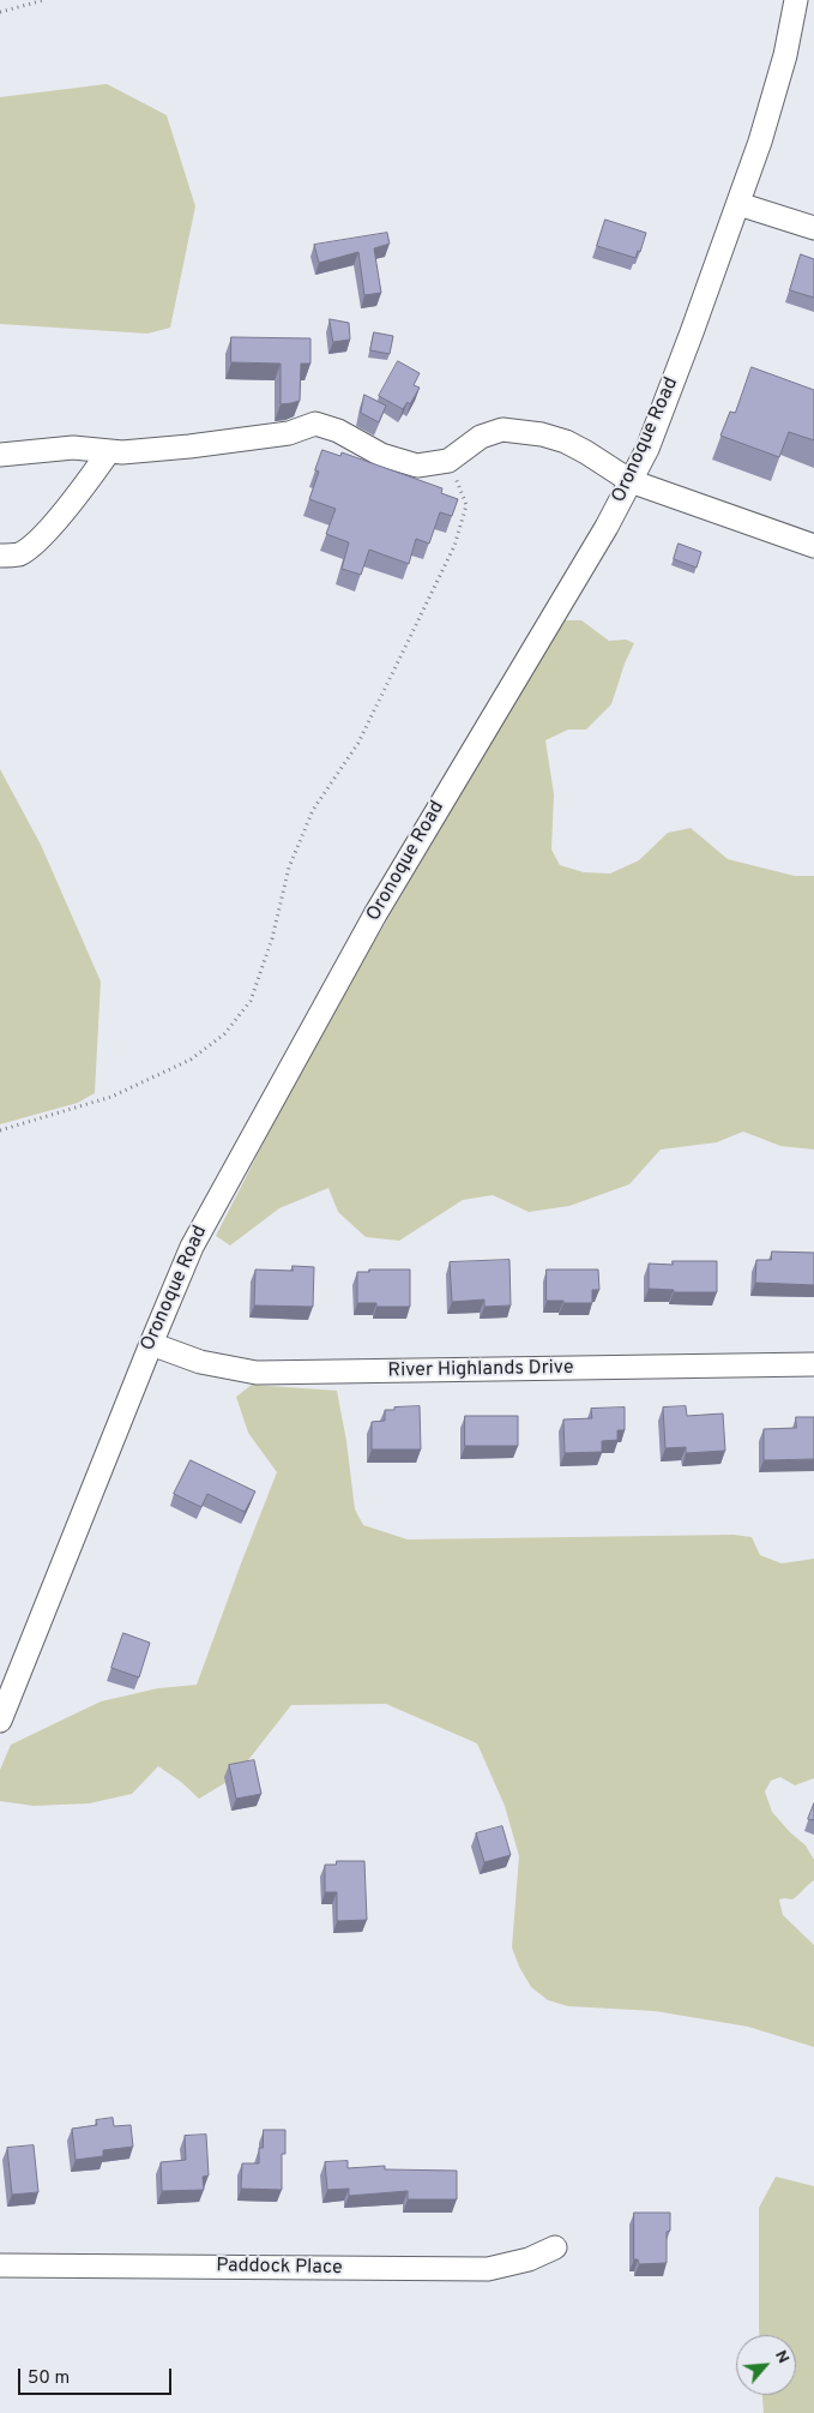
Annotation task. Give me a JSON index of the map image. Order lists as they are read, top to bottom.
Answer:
{
  "streets": {
    "street": ["Oronoque Road", "River Highlands Drive", "Paddock Place"]
  },
  "crossings": [
    ["Oronoque Road", "River Highlands Drive"]
  ],
  "scale_bar": "50 m",
  "north": "top right"
}
